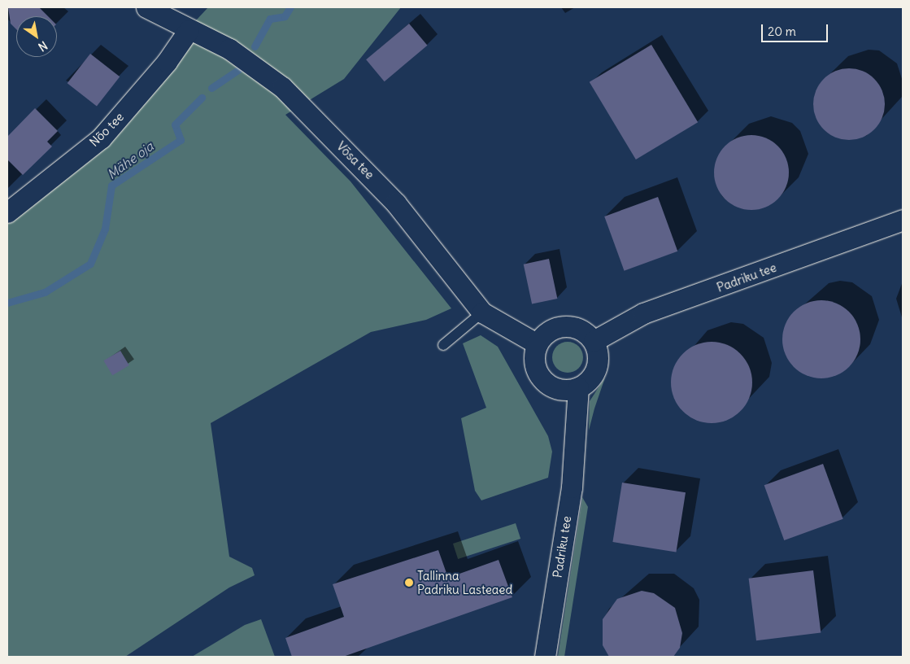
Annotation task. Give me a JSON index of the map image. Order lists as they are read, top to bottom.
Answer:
{
  "streets": {
    "street": ["Nõo tee", "Võsa tee", "Padriku tee"]
  },
  "crossings": [
    ["Nõo tee", "Võsa tee"],
    ["Võsa tee", "Padriku tee"]
  ],
  "water": ["Mähe oja"],
  "places": ["Tallinna Padriku Lasteaed"],
  "scale_bar": "20 m",
  "north": "bottom right"
}
